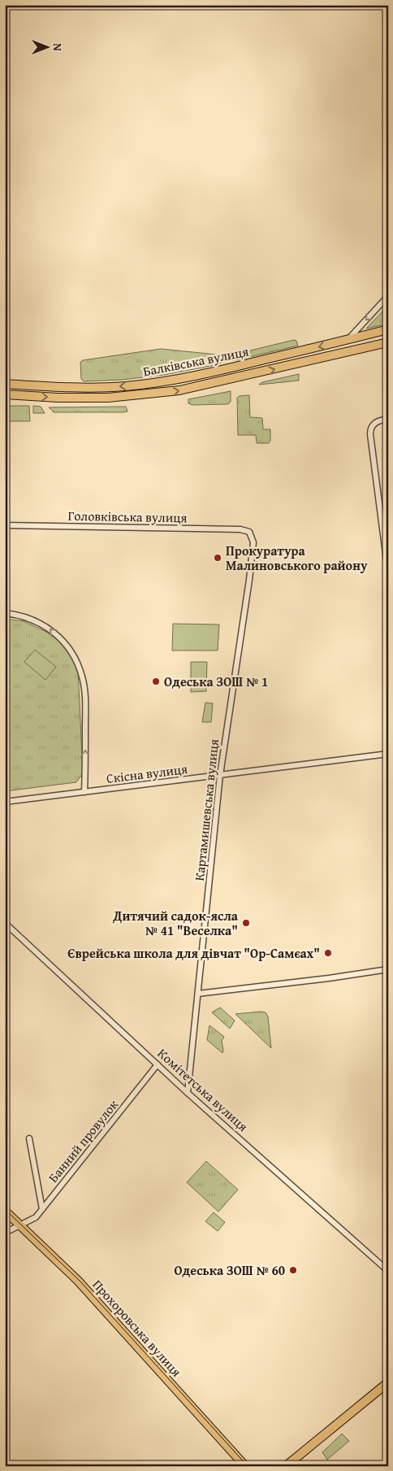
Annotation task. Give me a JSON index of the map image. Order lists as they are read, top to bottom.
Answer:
{
  "streets": {
    "main road": ["Балківська вулиця", "Прохоровська вулиця"],
    "street": [
      "Головківська вулиця",
      "Cкісна вулиця",
      "Картамишевська вулиця",
      "Комітетська вулиця",
      "Банний провулок"
    ]
  },
  "crossings": [
    ["Головківська вулиця", "Картамишевська вулиця"],
    ["Cкісна вулиця", "Картамишевська вулиця"],
    ["Картамишевська вулиця", "Комітетська вулиця"],
    ["Комітетська вулиця", "Банний провулок"],
    ["Банний провулок", "Прохоровська вулиця"]
  ],
  "places": [
    "Прокуратура Малиновського району",
    "Одеська ЗОШ № 1",
    "Дитячий садок-ясла № 41 \"Веселка\"",
    "Єврейська школа для дівчат \"Ор-Самєах\"",
    "Одеська ЗОШ № 60"
  ],
  "north": "right"
}
